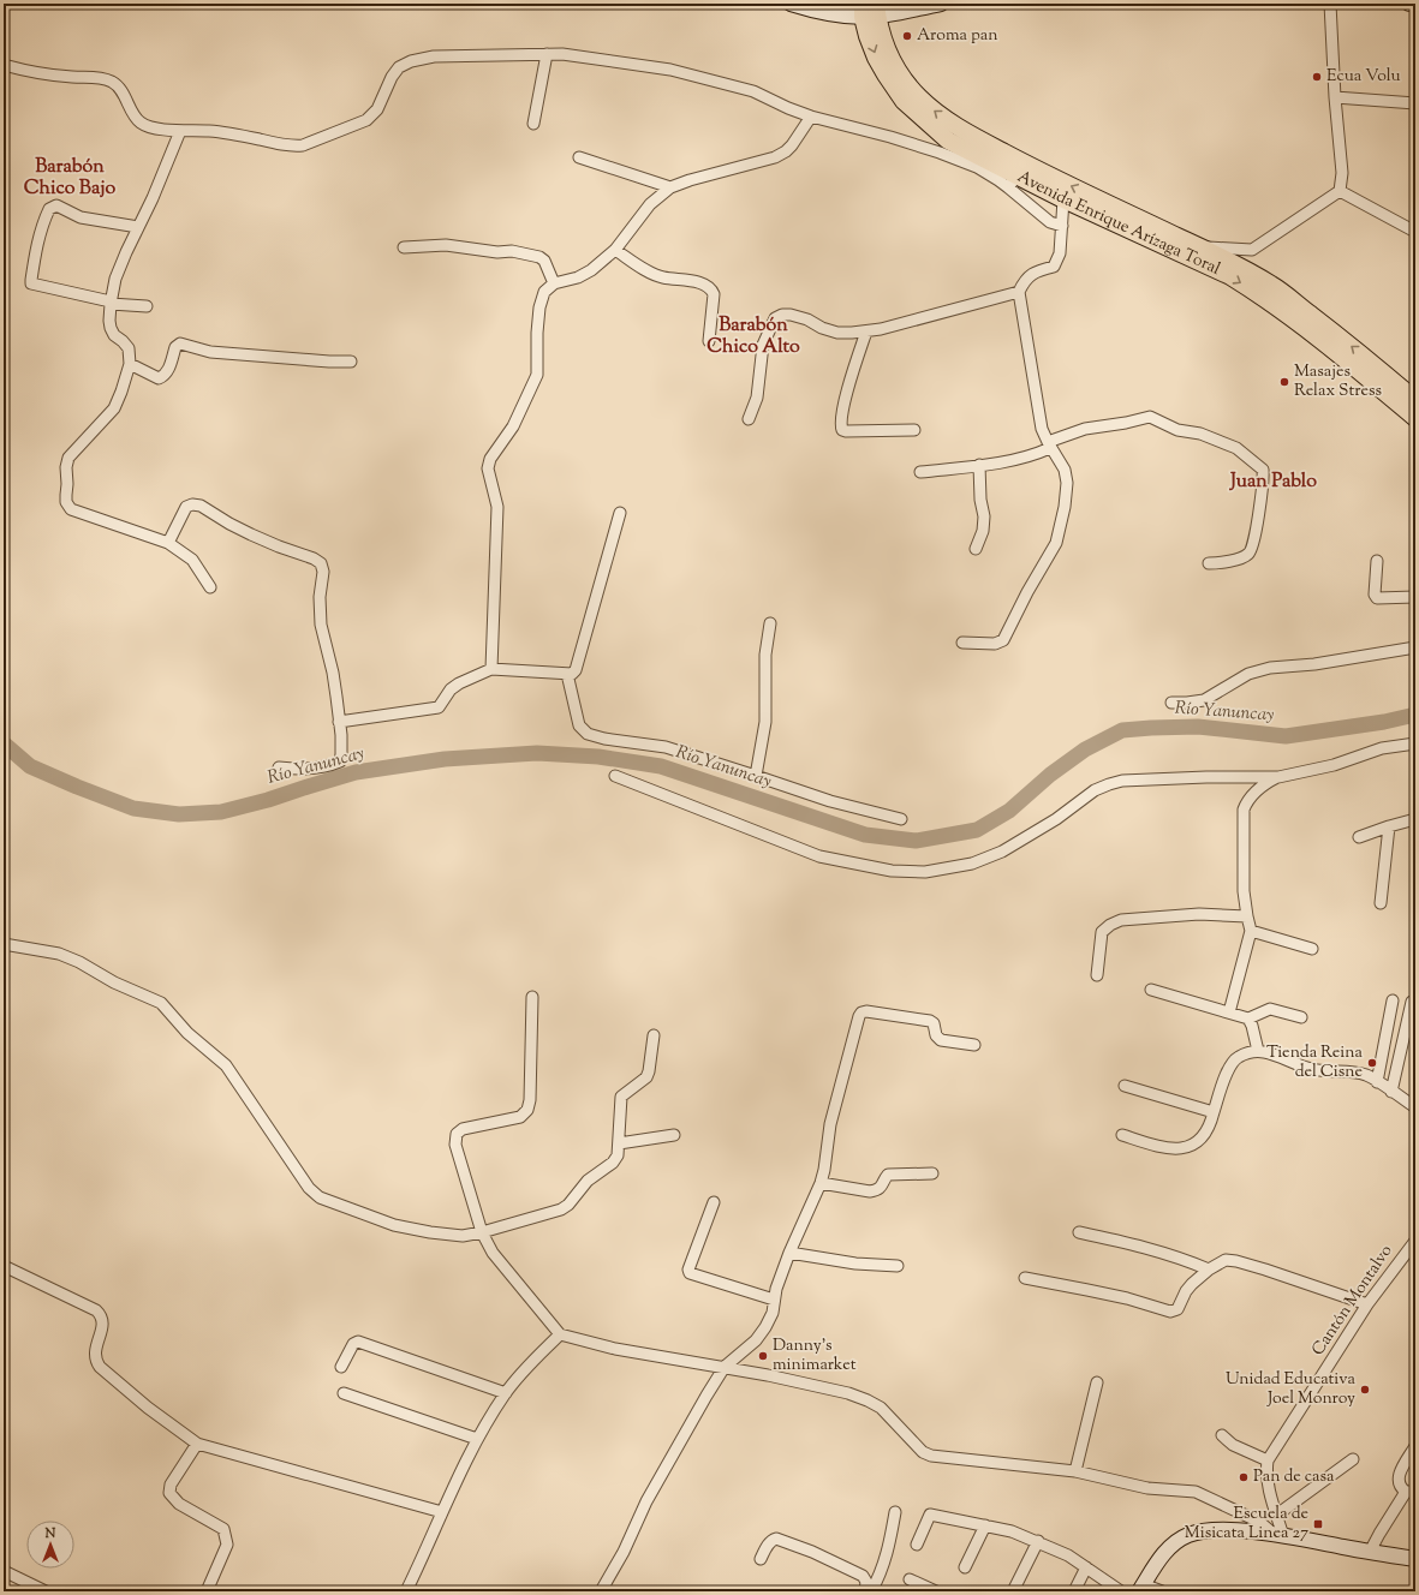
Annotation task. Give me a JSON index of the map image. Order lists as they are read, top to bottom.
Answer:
{
  "streets": {
    "main road": ["Avenida Enrique Arízaga Toral"],
    "street": ["Cantón Montalvo"]
  },
  "districts": ["Barabón Chico Bajo", "Barabón Chico Alto", "Juan Pablo"],
  "water": ["Río Yanuncay"],
  "places": {
    "other": [
      "Aroma pan",
      "Ecua Volu",
      "Masajes Relax Stress",
      "Tienda Reina del Cisne",
      "Danny's minimarket",
      "Unidad Educativa Joel Monroy",
      "Pan de casa"
    ],
    "transit": ["Escuela de Misicata Linea 27"]
  },
  "north": "top"
}
